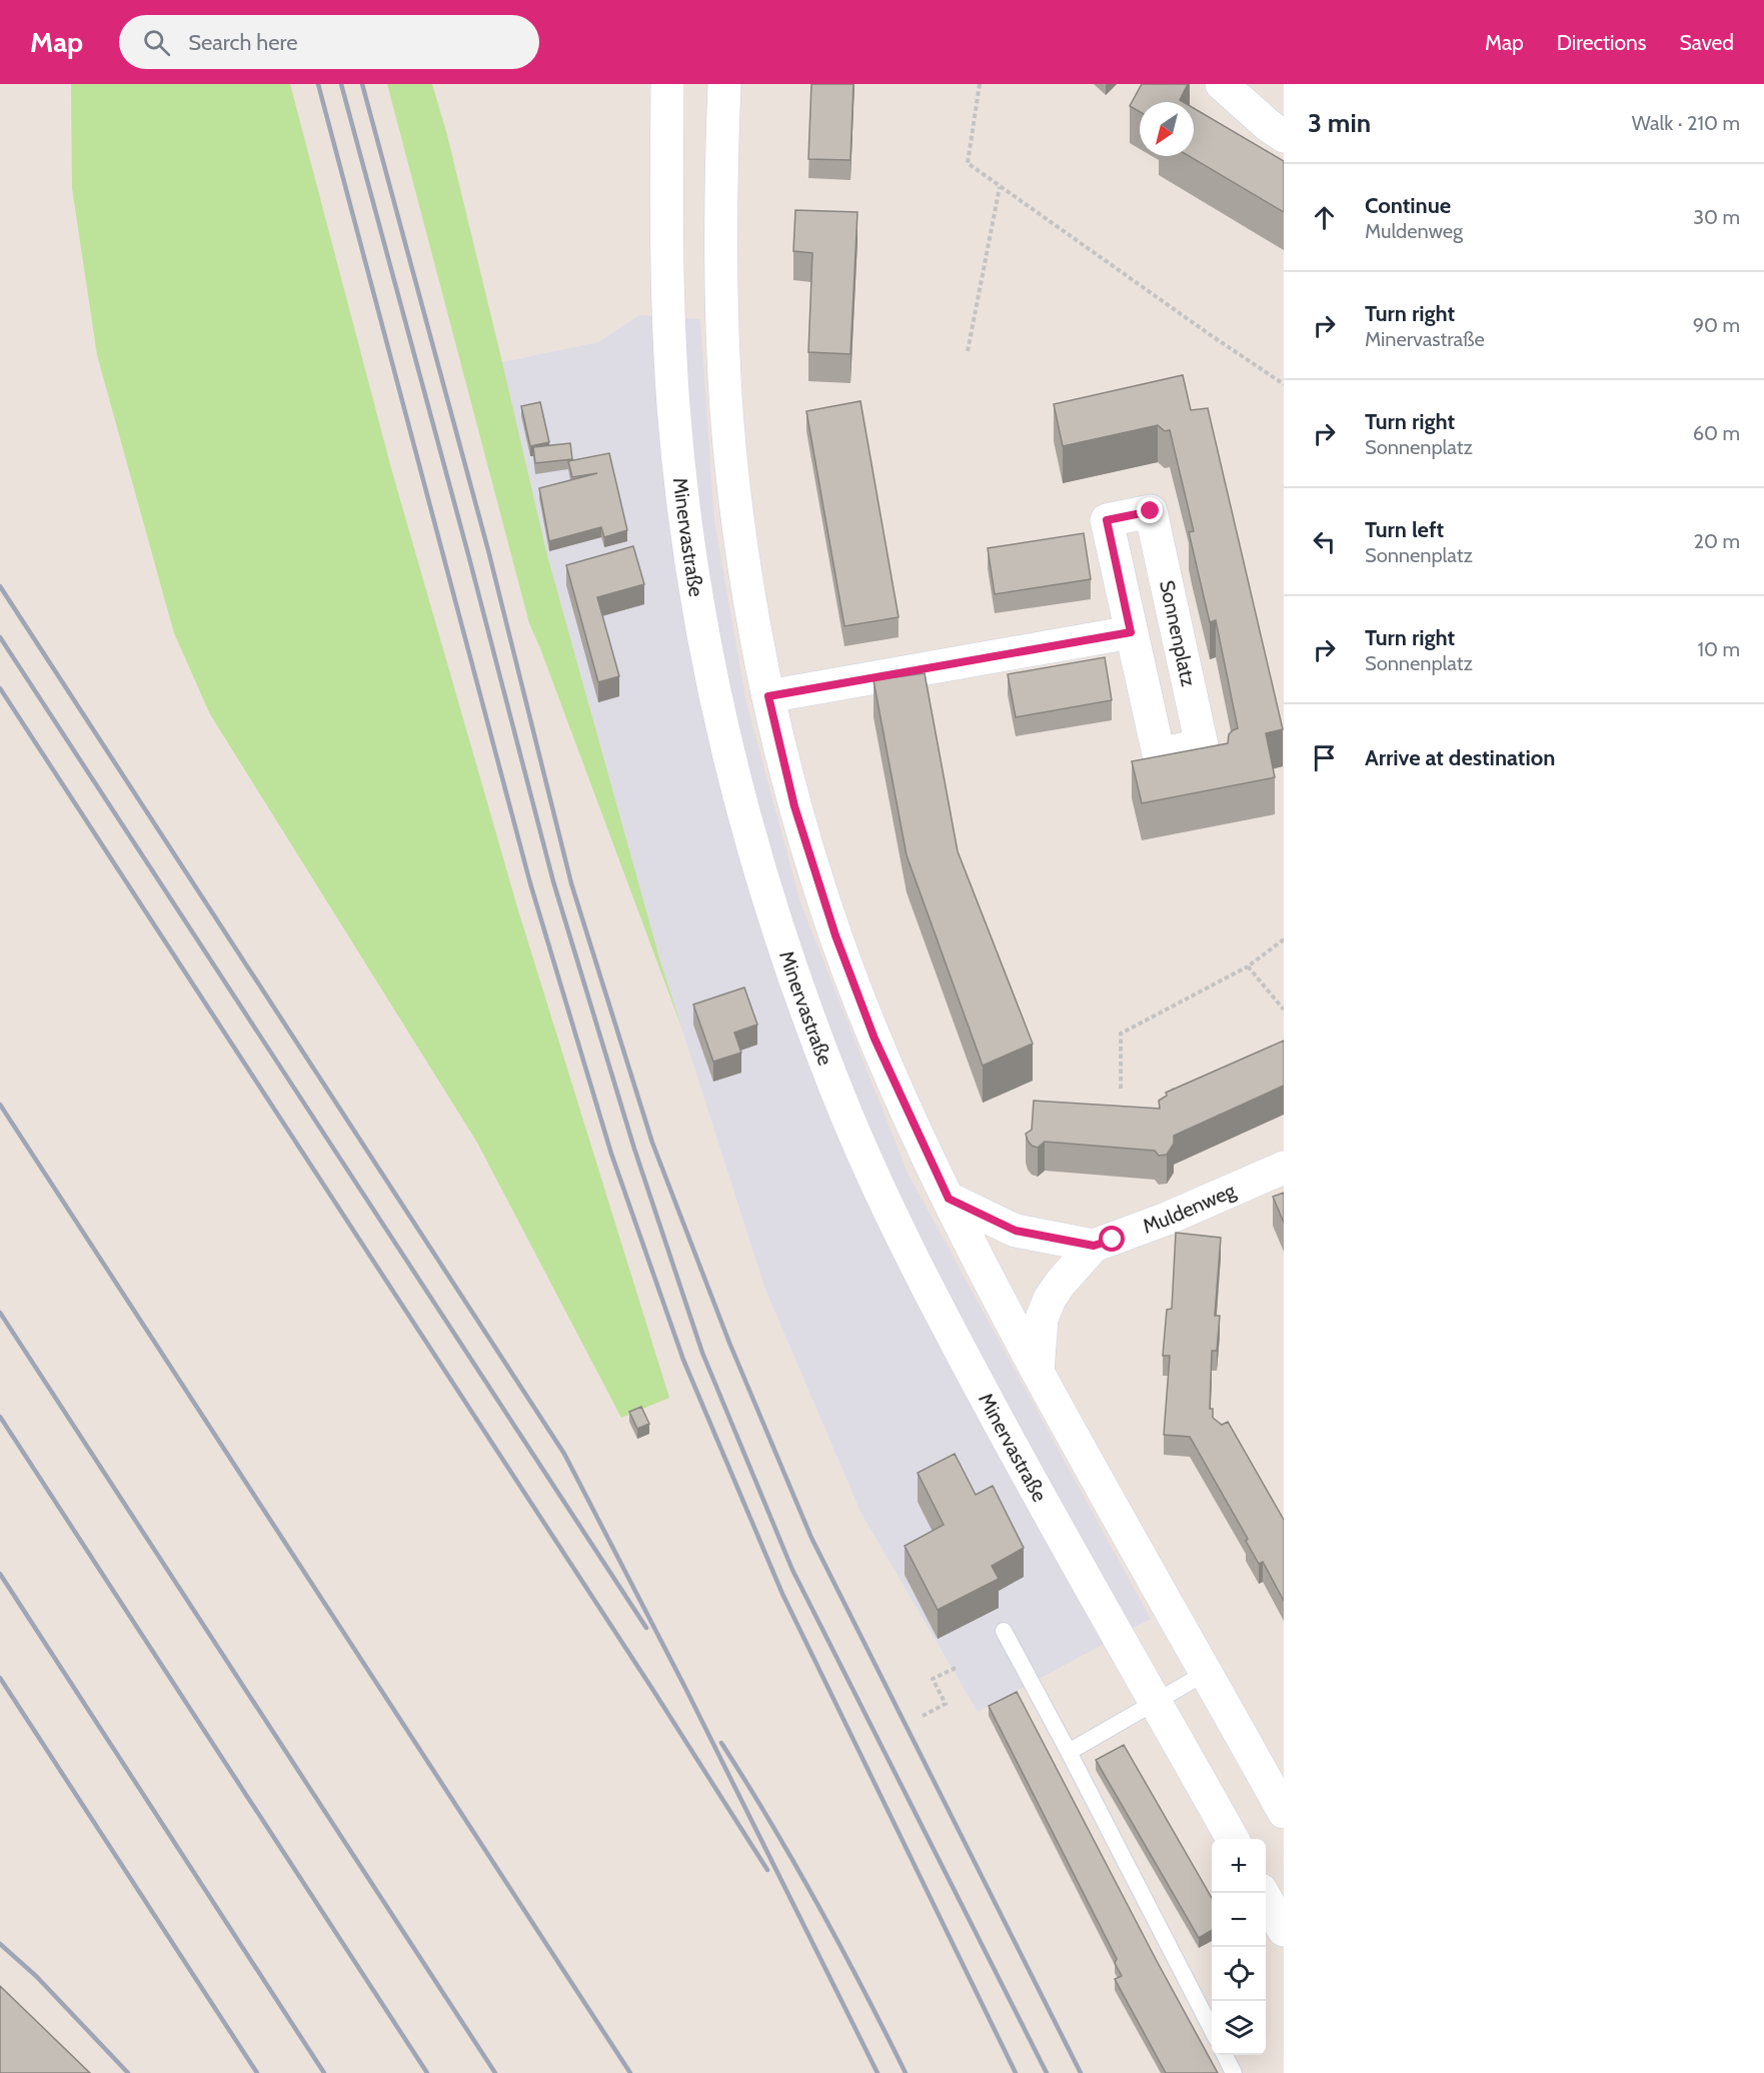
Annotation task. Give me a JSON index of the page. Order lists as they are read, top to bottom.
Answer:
{
  "streets": {
    "main road": ["Minervastraße", "Sonnenplatz", "Muldenweg"]
  },
  "north": "bottom left",
  "page": {
    "header": "Map",
    "search": "Search here",
    "nav": ["Map", "Directions", "Saved"],
    "heading": ["3 min", "Walk · 210 m"],
    "list": [
      ["Continue", "Muldenweg", "30 m"],
      ["Turn right", "Minervastraße", "90 m"],
      ["Turn right", "Sonnenplatz", "60 m"],
      ["Turn left", "Sonnenplatz", "20 m"],
      ["Turn right", "Sonnenplatz", "10 m"],
      "Arrive at destination"
    ],
    "map_buttons": ["+", "−"]
  }
}
